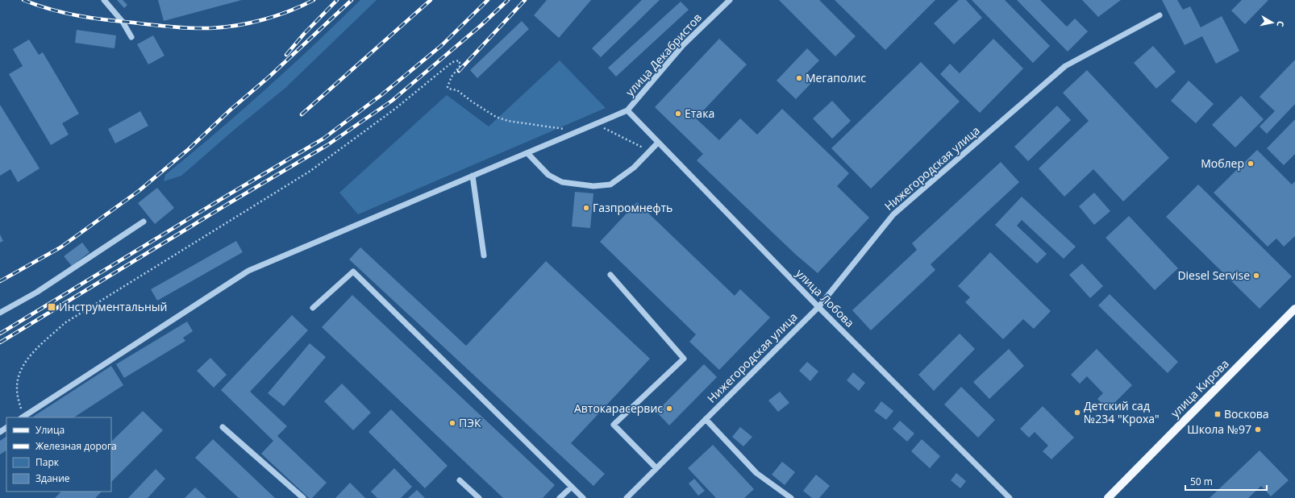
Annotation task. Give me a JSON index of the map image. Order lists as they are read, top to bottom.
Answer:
{
  "streets": {
    "main road": ["улица Кирова"],
    "street": ["улица Декабристов", "Нижегородская улица", "улица Лобова"]
  },
  "crossings": [
    ["улица Декабристов", "улица Лобова"],
    ["Нижегородская улица", "улица Лобова"]
  ],
  "places": {
    "other": [
      "Мегаполис",
      "Етака",
      "Моблер",
      "Газпромнефть",
      "Diesel Servise",
      "Автокарасервис",
      "Детский сад №234 \"Кроха\"",
      "ПЭК",
      "Школа №97"
    ],
    "transit": ["Инструментальный", "Воскова"]
  },
  "legend": [
    "Улица",
    "Железная дорога",
    "Парк",
    "Здание"
  ],
  "scale_bar": "50 m",
  "north": "right"
}
